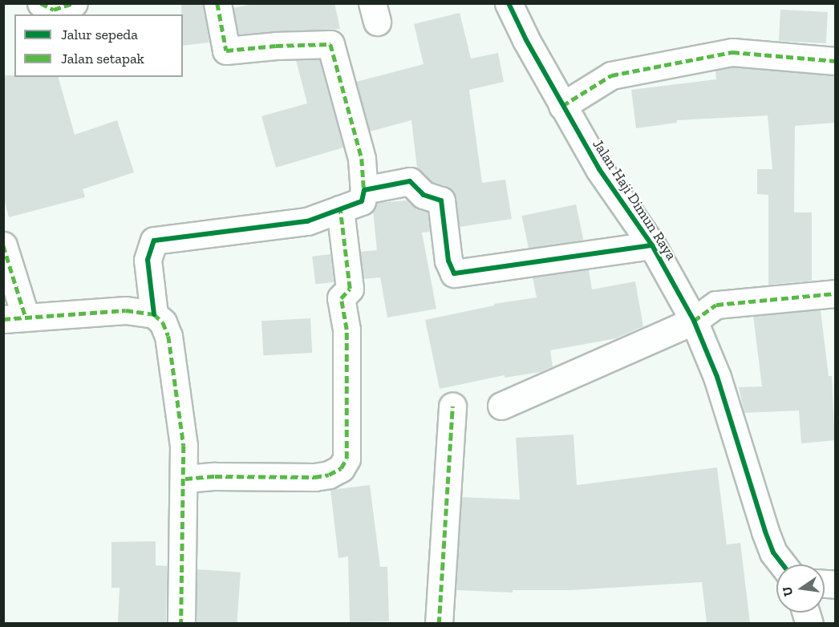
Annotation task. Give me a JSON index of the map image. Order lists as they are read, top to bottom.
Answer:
{
  "streets": {
    "street": ["Jalan Haji Dimun Raya"]
  },
  "legend": ["Jalur sepeda", "Jalan setapak"],
  "north": "left"
}
